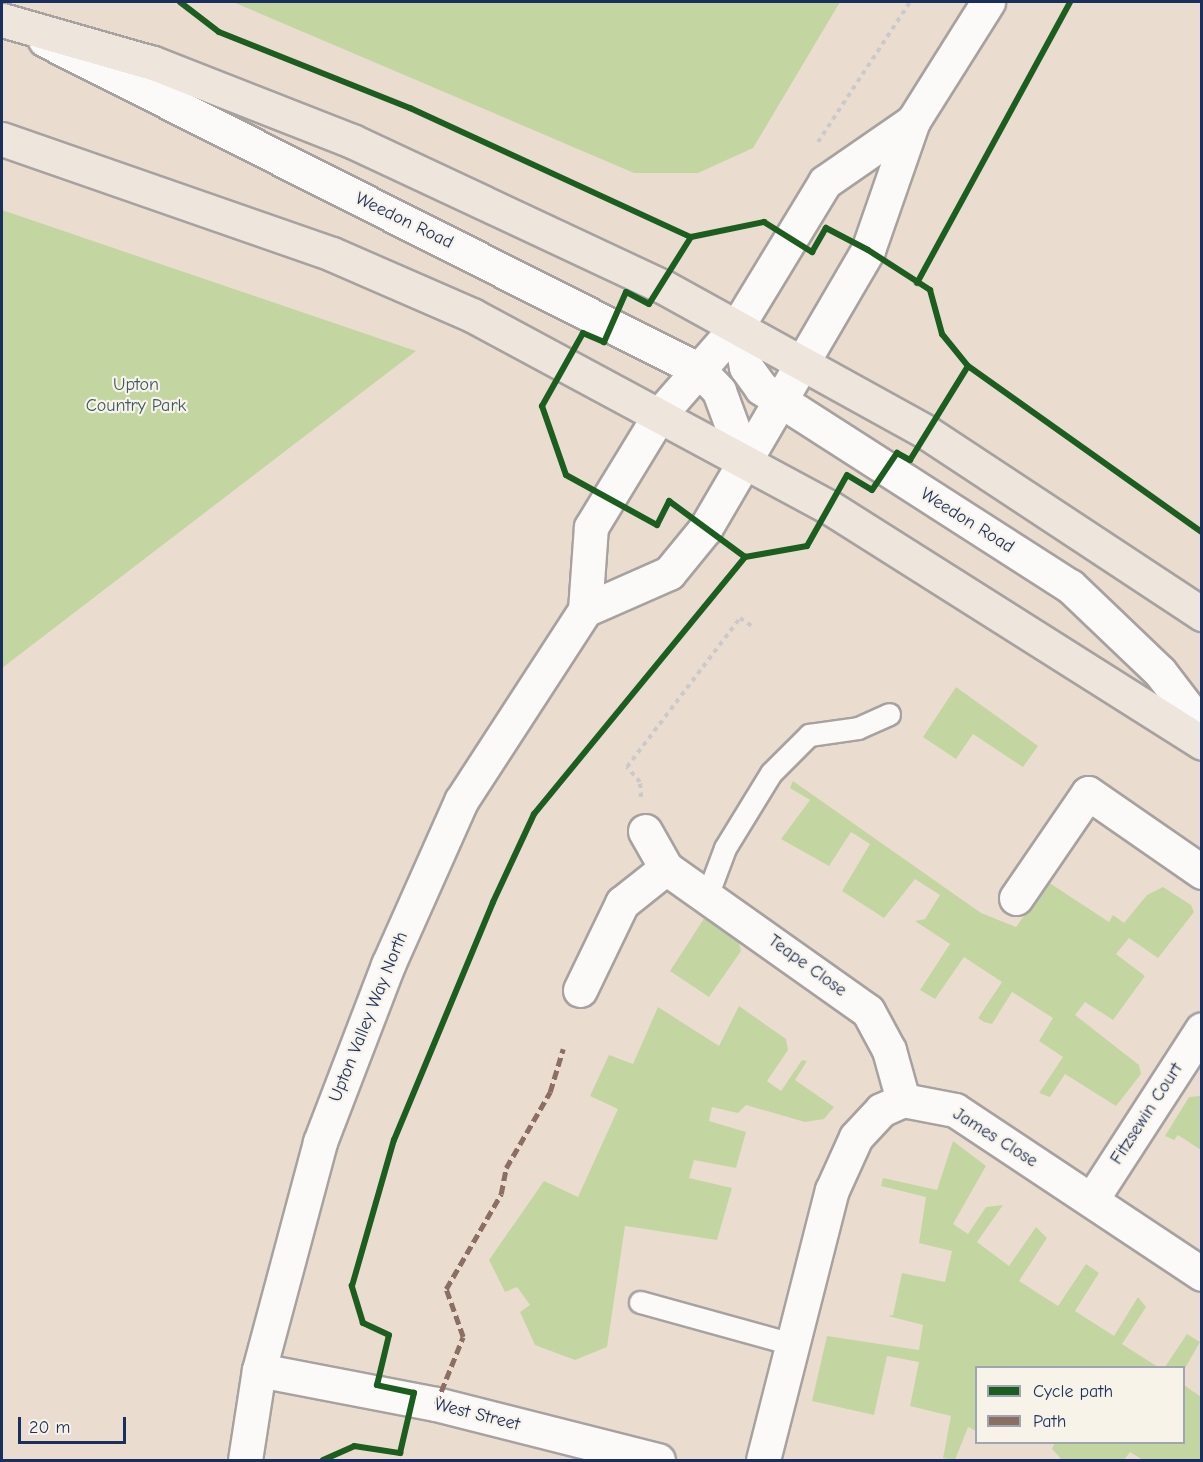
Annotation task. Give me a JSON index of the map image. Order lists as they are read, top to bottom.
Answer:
{
  "streets": {
    "highway": ["Weedon Road"],
    "street": [
      "Teape Close",
      "Upton Valley Way North",
      "Fitzsewin Court",
      "James Close",
      "West Street"
    ]
  },
  "crossings": [
    ["Weedon Road", "Upton Valley Way North"],
    ["Teape Close", "James Close"],
    ["Upton Valley Way North", "West Street"],
    ["Fitzsewin Court", "James Close"]
  ],
  "parks": ["Upton Country Park"],
  "legend": ["Cycle path", "Path"],
  "scale_bar": "20 m"
}
